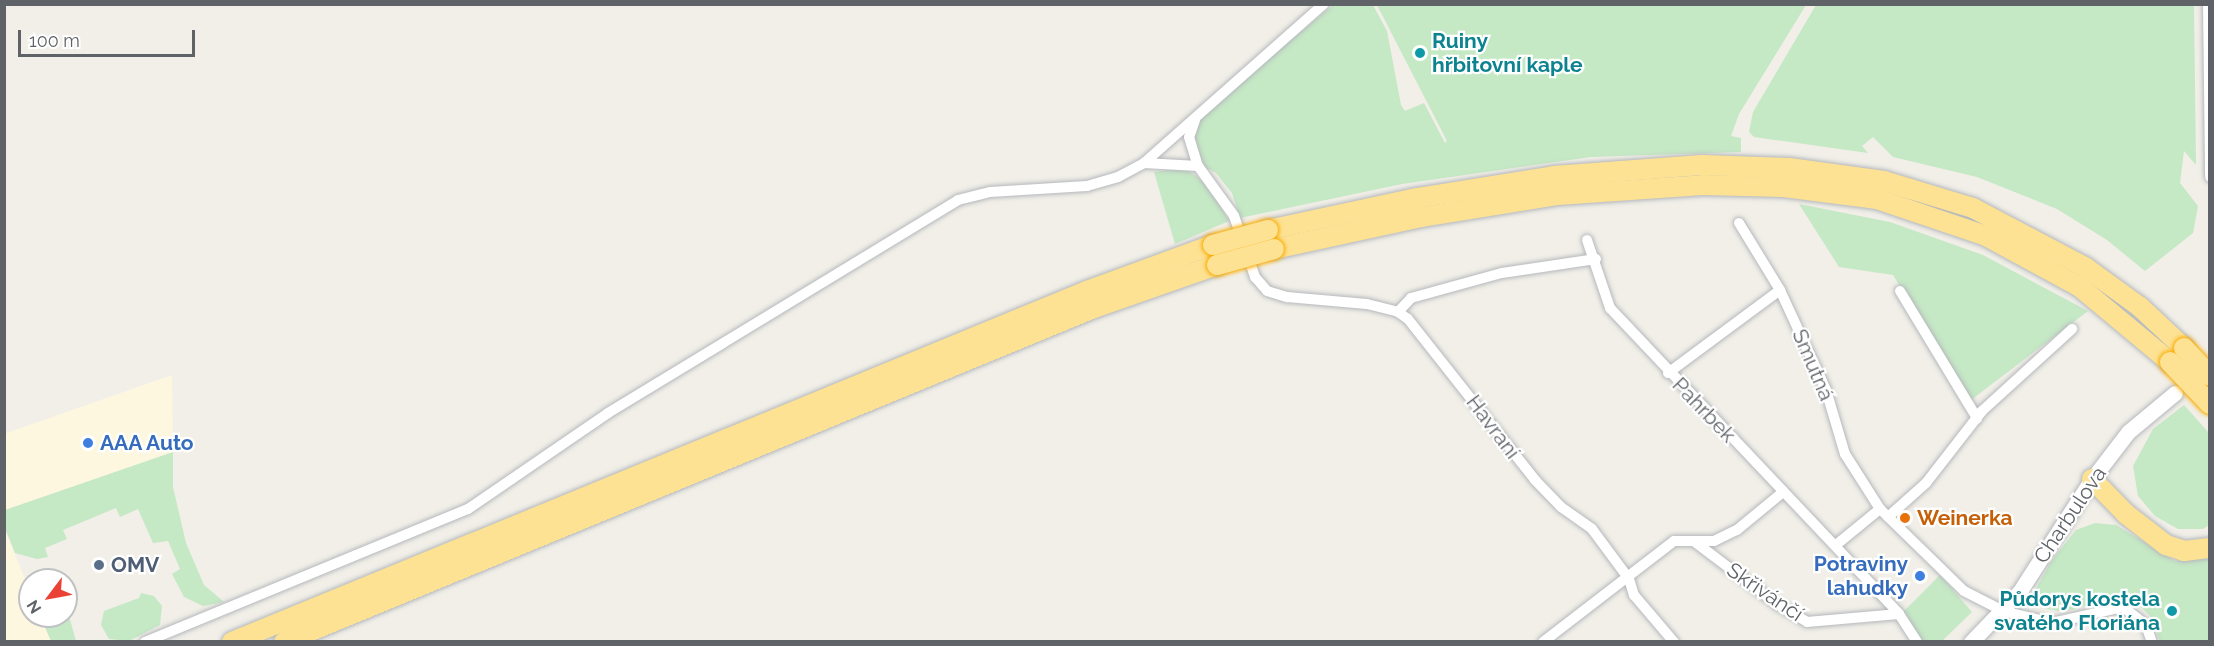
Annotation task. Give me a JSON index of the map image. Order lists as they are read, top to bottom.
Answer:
{
  "streets": {
    "street": [
      "Smutná",
      "Pahrbek",
      "Havraní",
      "Charbulova",
      "Skřivánčí"
    ]
  },
  "crossings": [
    ["Smutná", "Charbulova"],
    ["Pahrbek", "Skřivánčí"]
  ],
  "places": [
    "Ruiny hřbitovní kaple",
    "AAA Auto",
    "Weinerka",
    "OMV",
    "Potraviny lahudky",
    "Půdorys kostela svatého Floriána"
  ],
  "scale_bar": "100 m",
  "north": "bottom left"
}
